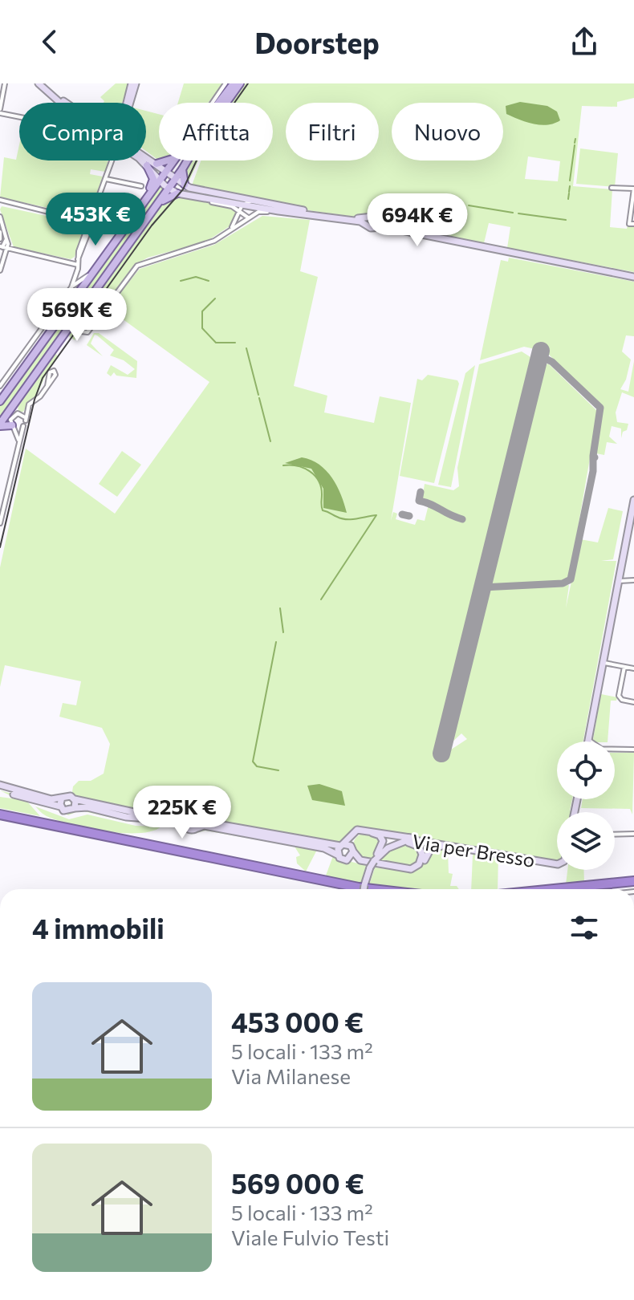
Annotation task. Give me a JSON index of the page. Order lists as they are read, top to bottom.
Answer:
{
  "streets": {
    "street": ["Via per Bresso"]
  },
  "page": {
    "header": "Doorstep",
    "chip": [
      "Compra",
      "Affitta",
      "Filtri",
      "Nuovo"
    ],
    "price": [
      "453K €",
      "694K €",
      "569K €",
      "225K €"
    ],
    "heading": "4 immobili",
    "list": [
      {
        "name": "453 000 €",
        "note": "5 locali · 133 m² · Via Milanese"
      },
      {
        "name": "569 000 €",
        "note": "5 locali · 133 m² · Viale Fulvio Testi"
      }
    ]
  }
}
